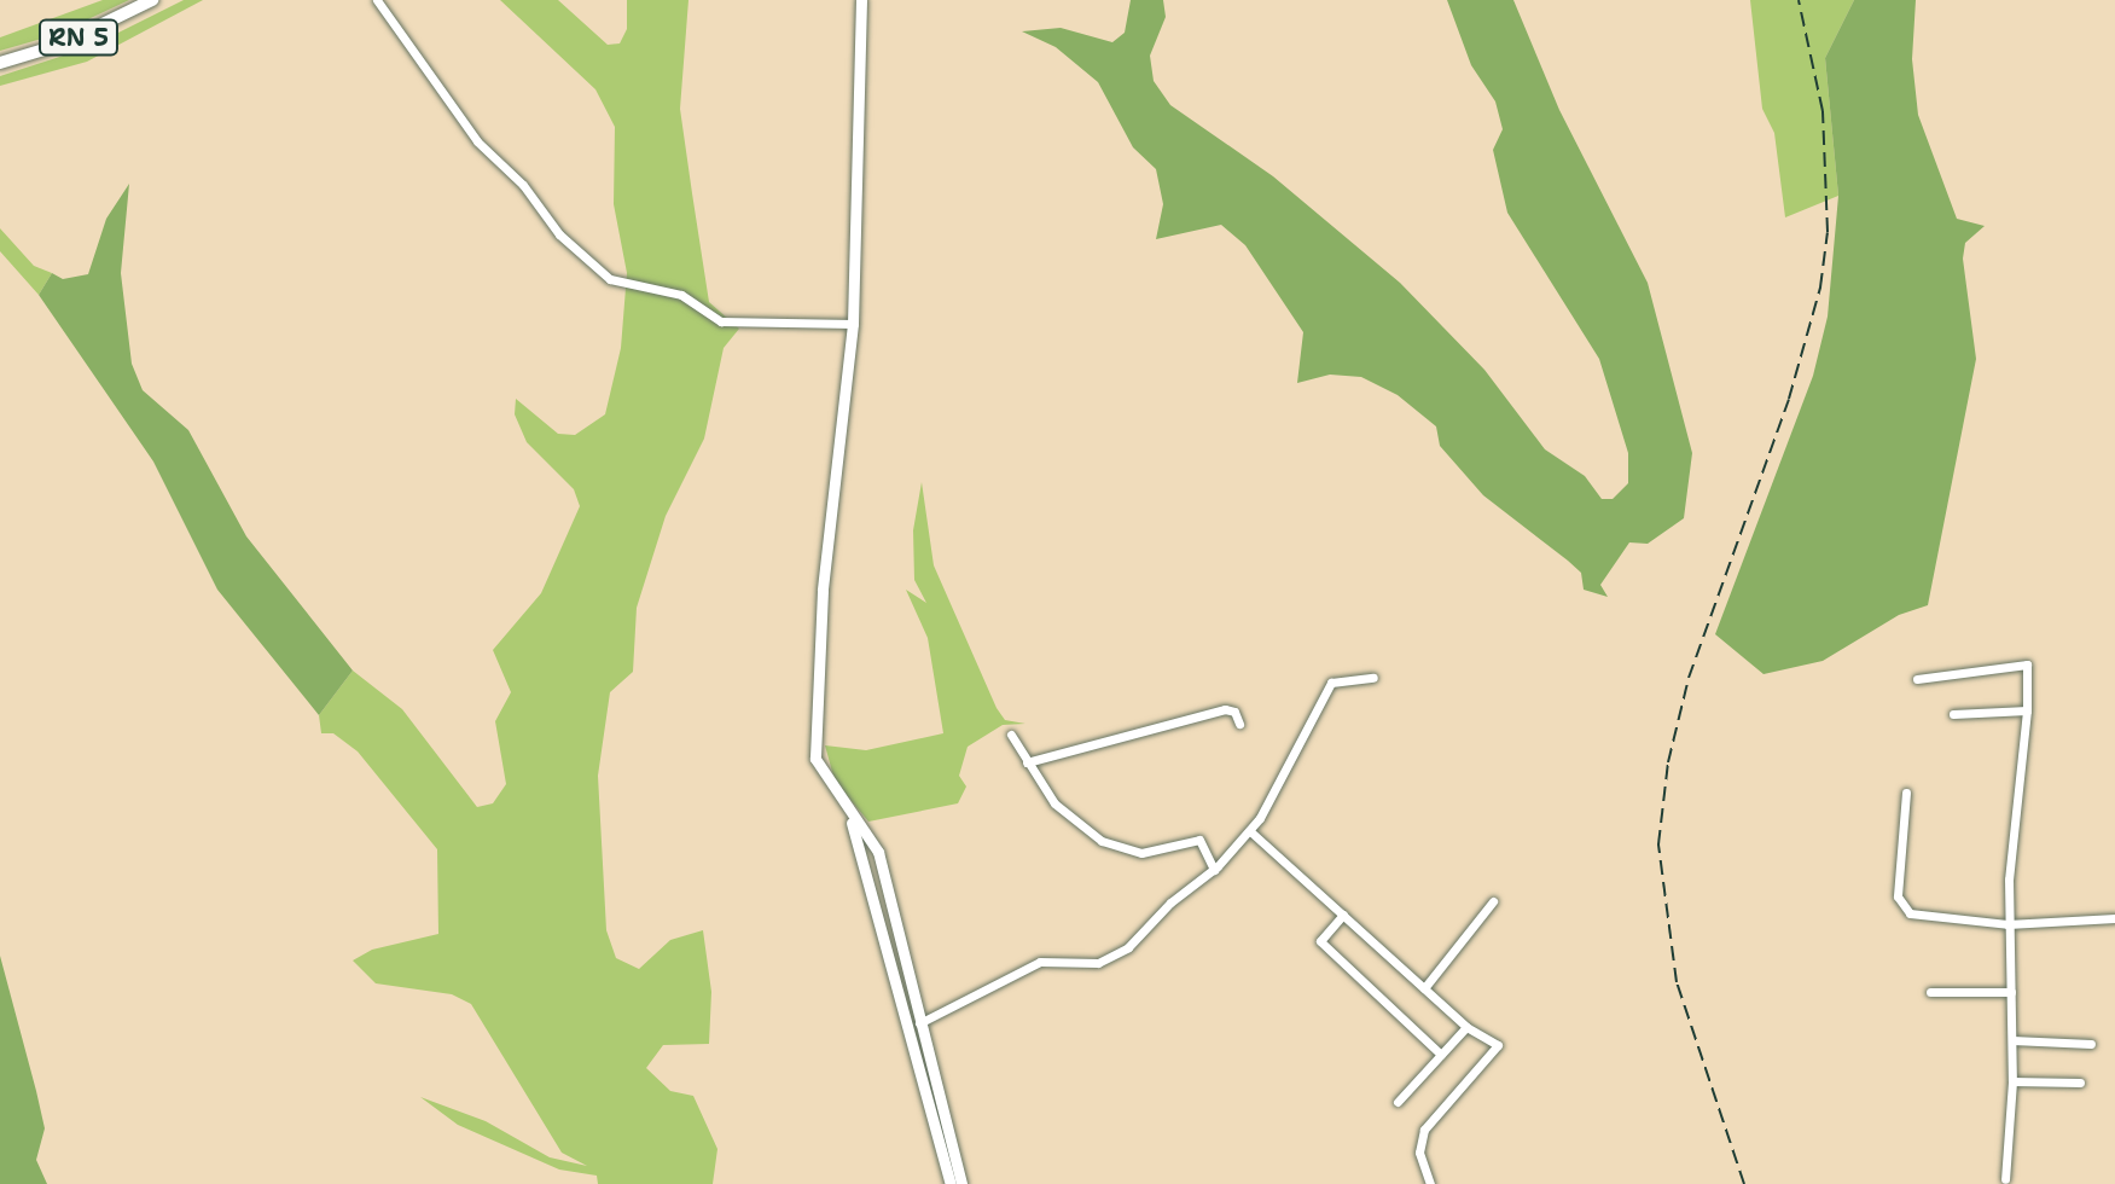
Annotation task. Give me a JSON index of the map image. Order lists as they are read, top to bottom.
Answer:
{
  "streets": {
    "main road": ["RN 5"]
  }
}
